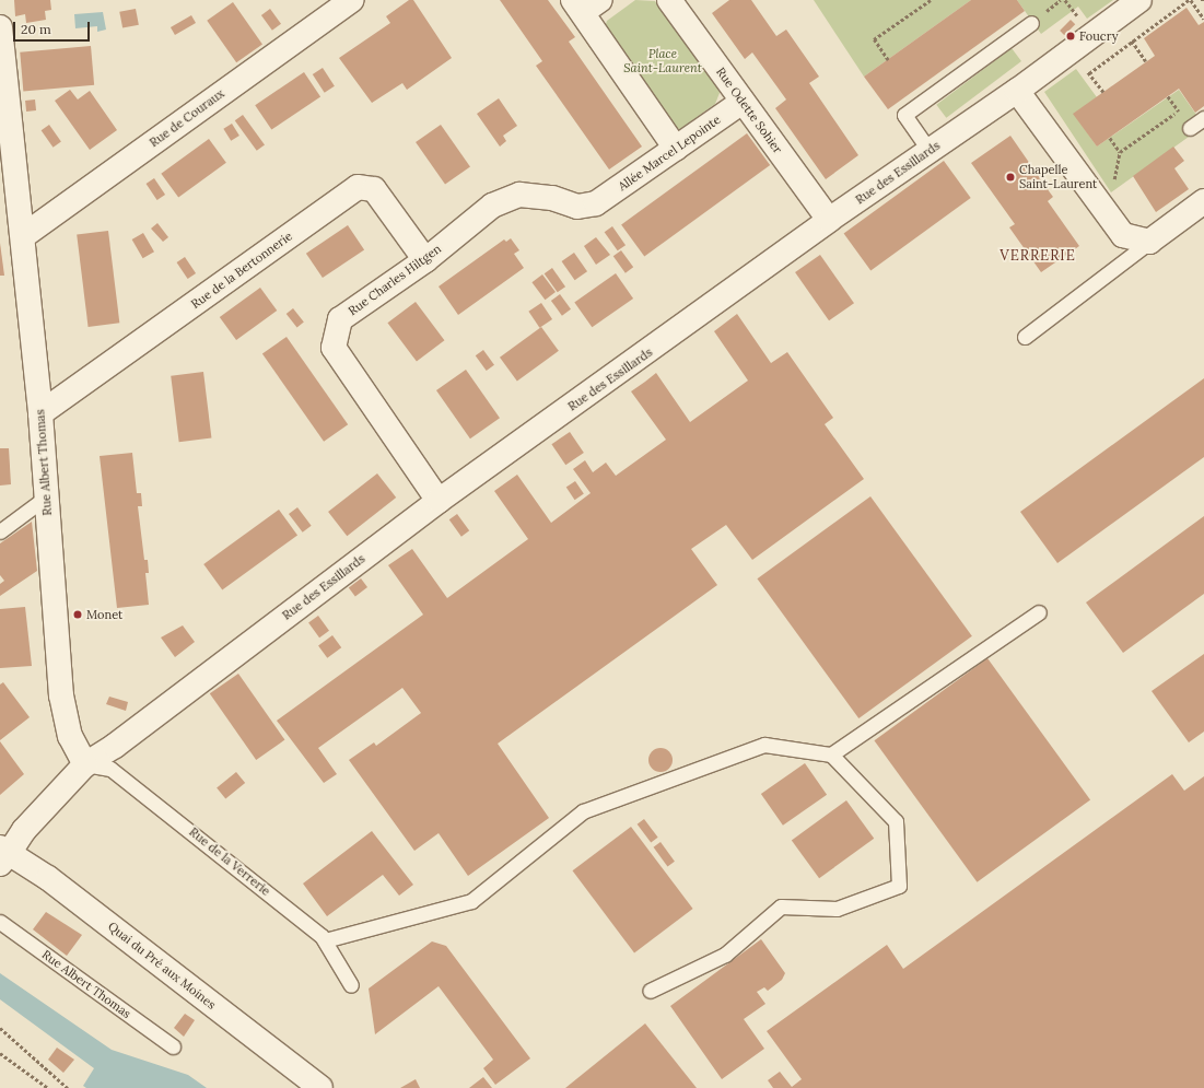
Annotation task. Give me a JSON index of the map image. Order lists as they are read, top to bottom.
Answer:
{
  "streets": {
    "street": [
      "Rue Odette Sohier",
      "Rue de Couraux",
      "Allée Marcel Lepointe",
      "Rue des Essillards",
      "Rue de la Bertonnerie",
      "Rue Charles Hiltgen",
      "Rue Albert Thomas",
      "Quai du Pré aux Moines"
    ],
    "lane": ["Rue de la Verrerie"]
  },
  "crossings": [
    ["Rue Odette Sohier", "Allée Marcel Lepointe"],
    ["Rue Odette Sohier", "Rue des Essillards"],
    ["Rue de Couraux", "Rue Albert Thomas"],
    ["Allée Marcel Lepointe", "Rue Charles Hiltgen"],
    ["Rue des Essillards", "Rue Charles Hiltgen"],
    ["Rue des Essillards", "Rue Albert Thomas"],
    ["Rue des Essillards", "Rue de la Verrerie"],
    ["Rue de la Bertonnerie", "Rue Charles Hiltgen"],
    ["Rue de la Bertonnerie", "Rue Albert Thomas"],
    ["Rue Albert Thomas", "Rue de la Verrerie"]
  ],
  "districts": ["VERRERIE"],
  "parks": ["Place Saint-Laurent"],
  "places": ["Foucry", "Chapelle Saint-Laurent", "Monet"],
  "scale_bar": "20 m"
}
